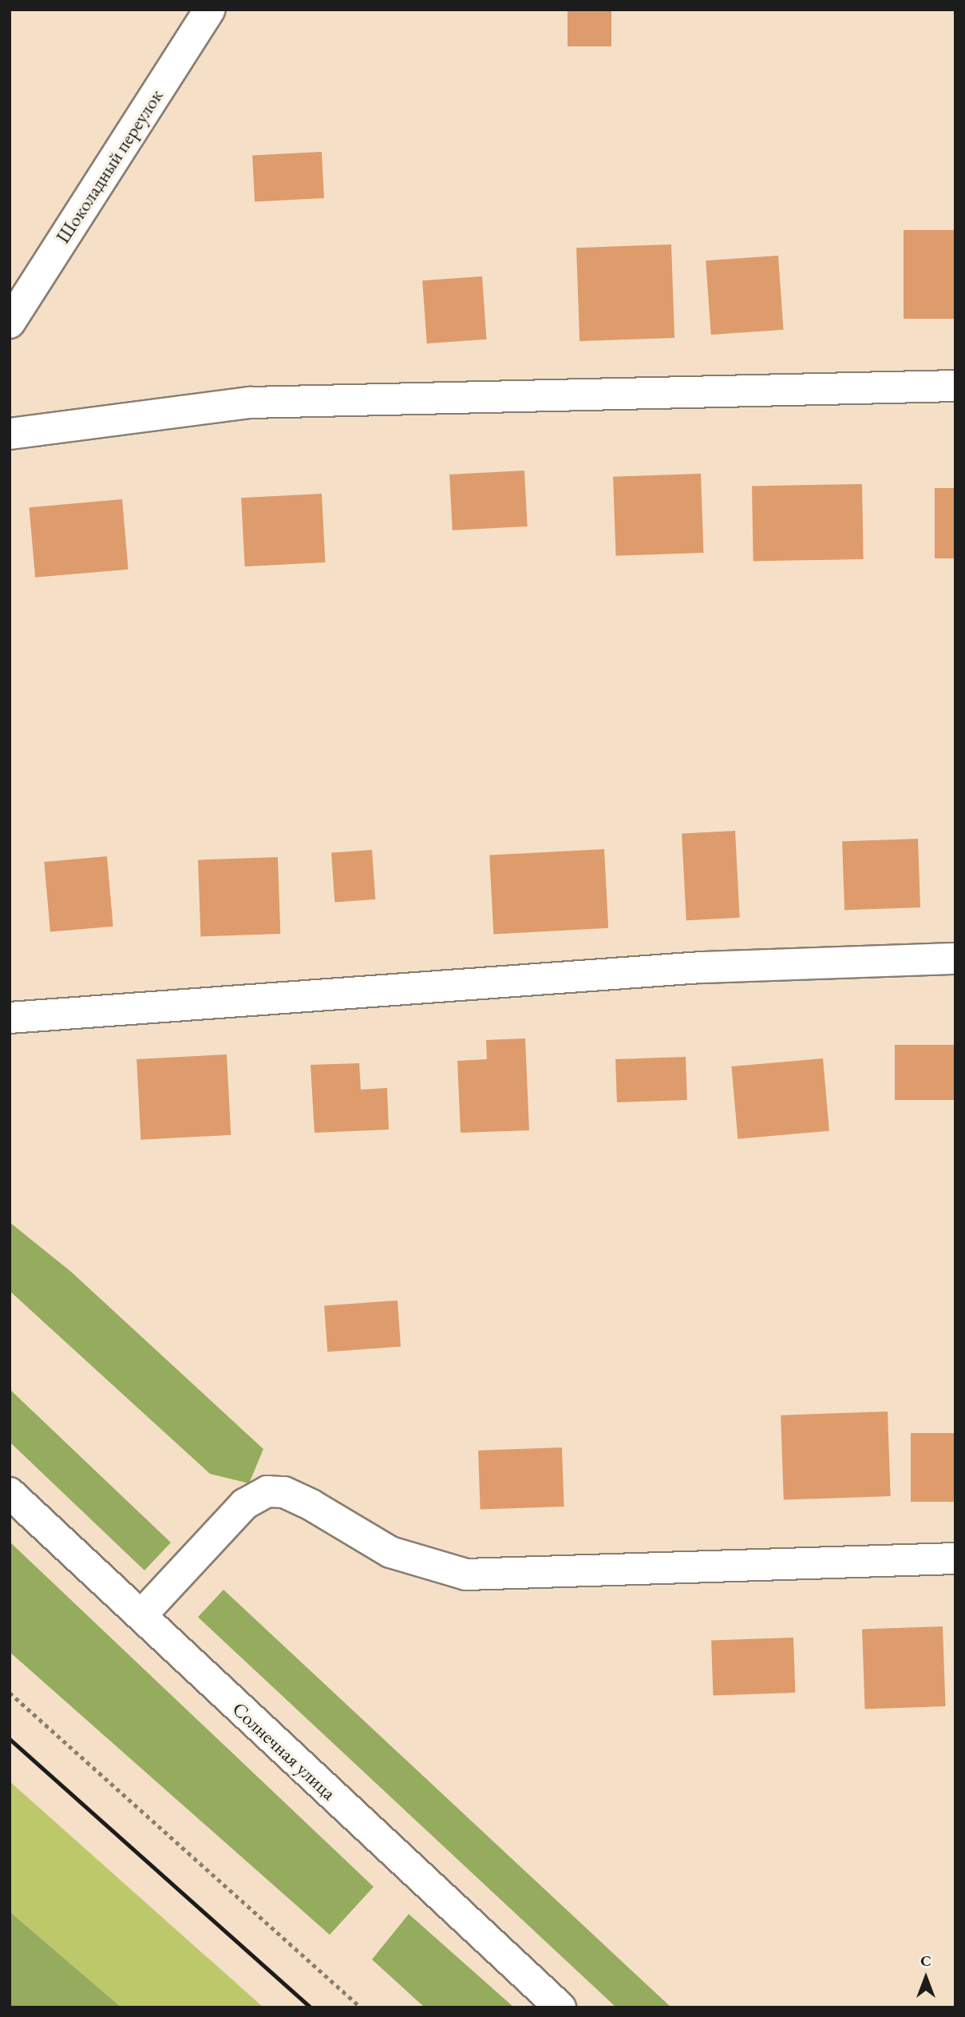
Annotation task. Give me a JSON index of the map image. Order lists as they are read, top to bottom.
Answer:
{
  "streets": {
    "street": ["Шоколадный переулок", "Солнечная улица"]
  },
  "north": "top"
}
